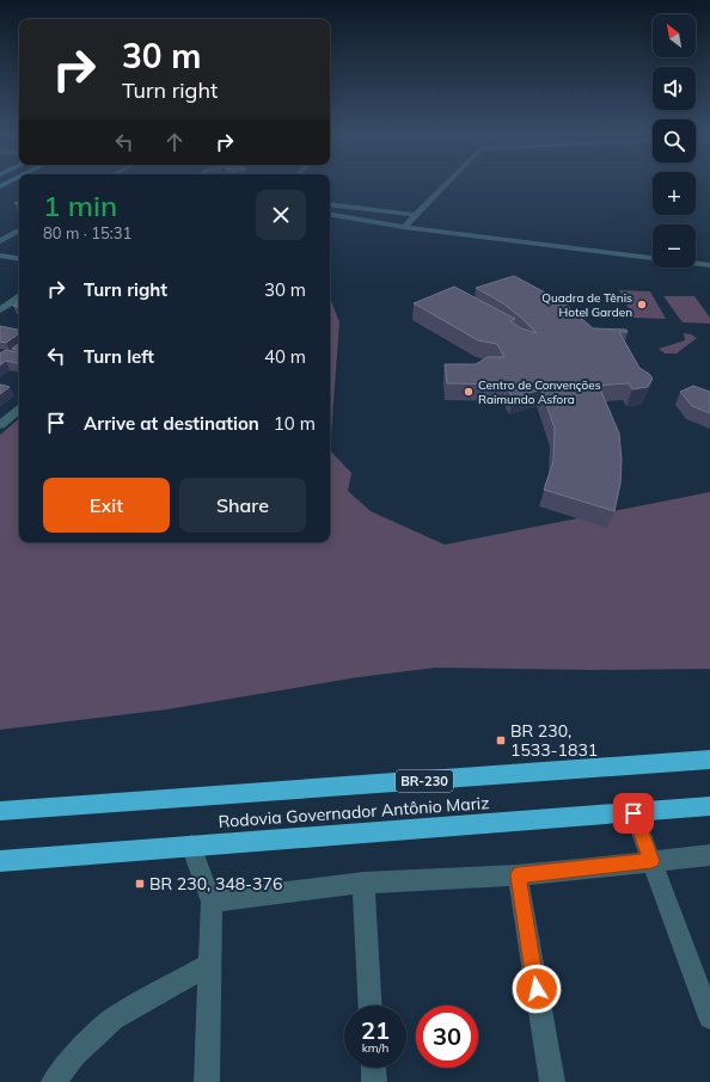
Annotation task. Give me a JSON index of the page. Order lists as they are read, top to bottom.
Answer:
{
  "streets": {
    "highway": ["BR-230", "Rodovia Governador Antônio Mariz"]
  },
  "places": {
    "other": ["Quadra de Tênis Hotel Garden", "Centro de Convenções Raimundo Asfora"],
    "transit": ["BR 230, 1533-1831", "BR 230, 348-376"]
  },
  "north": "top left",
  "page": {
    "map_buttons": ["+", "−"],
    "turn": ["30 m", "Turn right"],
    "heading": ["1 min", "80 m · 15:31"],
    "list": [
      {
        "name": "Turn right",
        "value": "30 m"
      },
      {
        "name": "Turn left",
        "value": "40 m"
      },
      {
        "name": "Arrive at destination",
        "value": "10 m"
      }
    ],
    "buttons": ["Exit", "Share"],
    "speed": "21 km/h",
    "limit": "30"
  }
}
